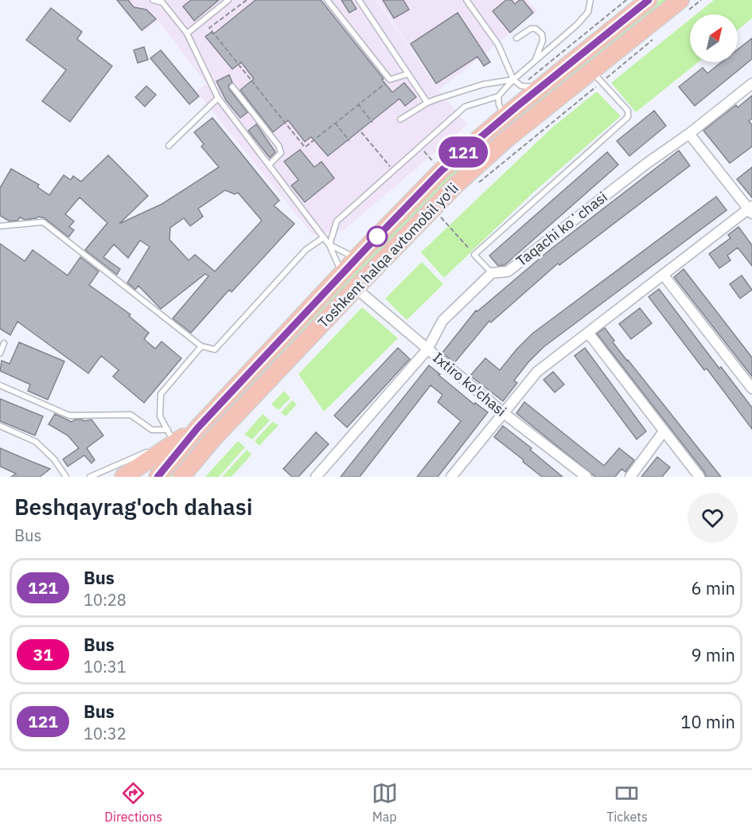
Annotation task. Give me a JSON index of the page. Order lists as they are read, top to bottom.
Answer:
{
  "streets": {
    "highway": ["Toshkent halqa avtomobil yo'li"],
    "street": ["Taqachi koʻchasi", "Ixtiro ko'chasi"]
  },
  "crossings": [
    ["Taqachi koʻchasi", "Ixtiro ko'chasi"],
    ["Toshkent halqa avtomobil yo'li", "Ixtiro ko'chasi"]
  ],
  "lines": ["bus line 121"],
  "north": "top right",
  "page": {
    "on_map": "121",
    "heading": ["Beshqayrag'och dahasi", "Bus"],
    "list": [
      {
        "mark": "121",
        "name": "Bus",
        "note": "10:28",
        "value": "6 min"
      },
      {
        "mark": "31",
        "name": "Bus",
        "note": "10:31",
        "value": "9 min"
      },
      {
        "mark": "121",
        "name": "Bus",
        "note": "10:32",
        "value": "10 min"
      }
    ],
    "tabs": ["Directions", "Map", "Tickets"]
  }
}
